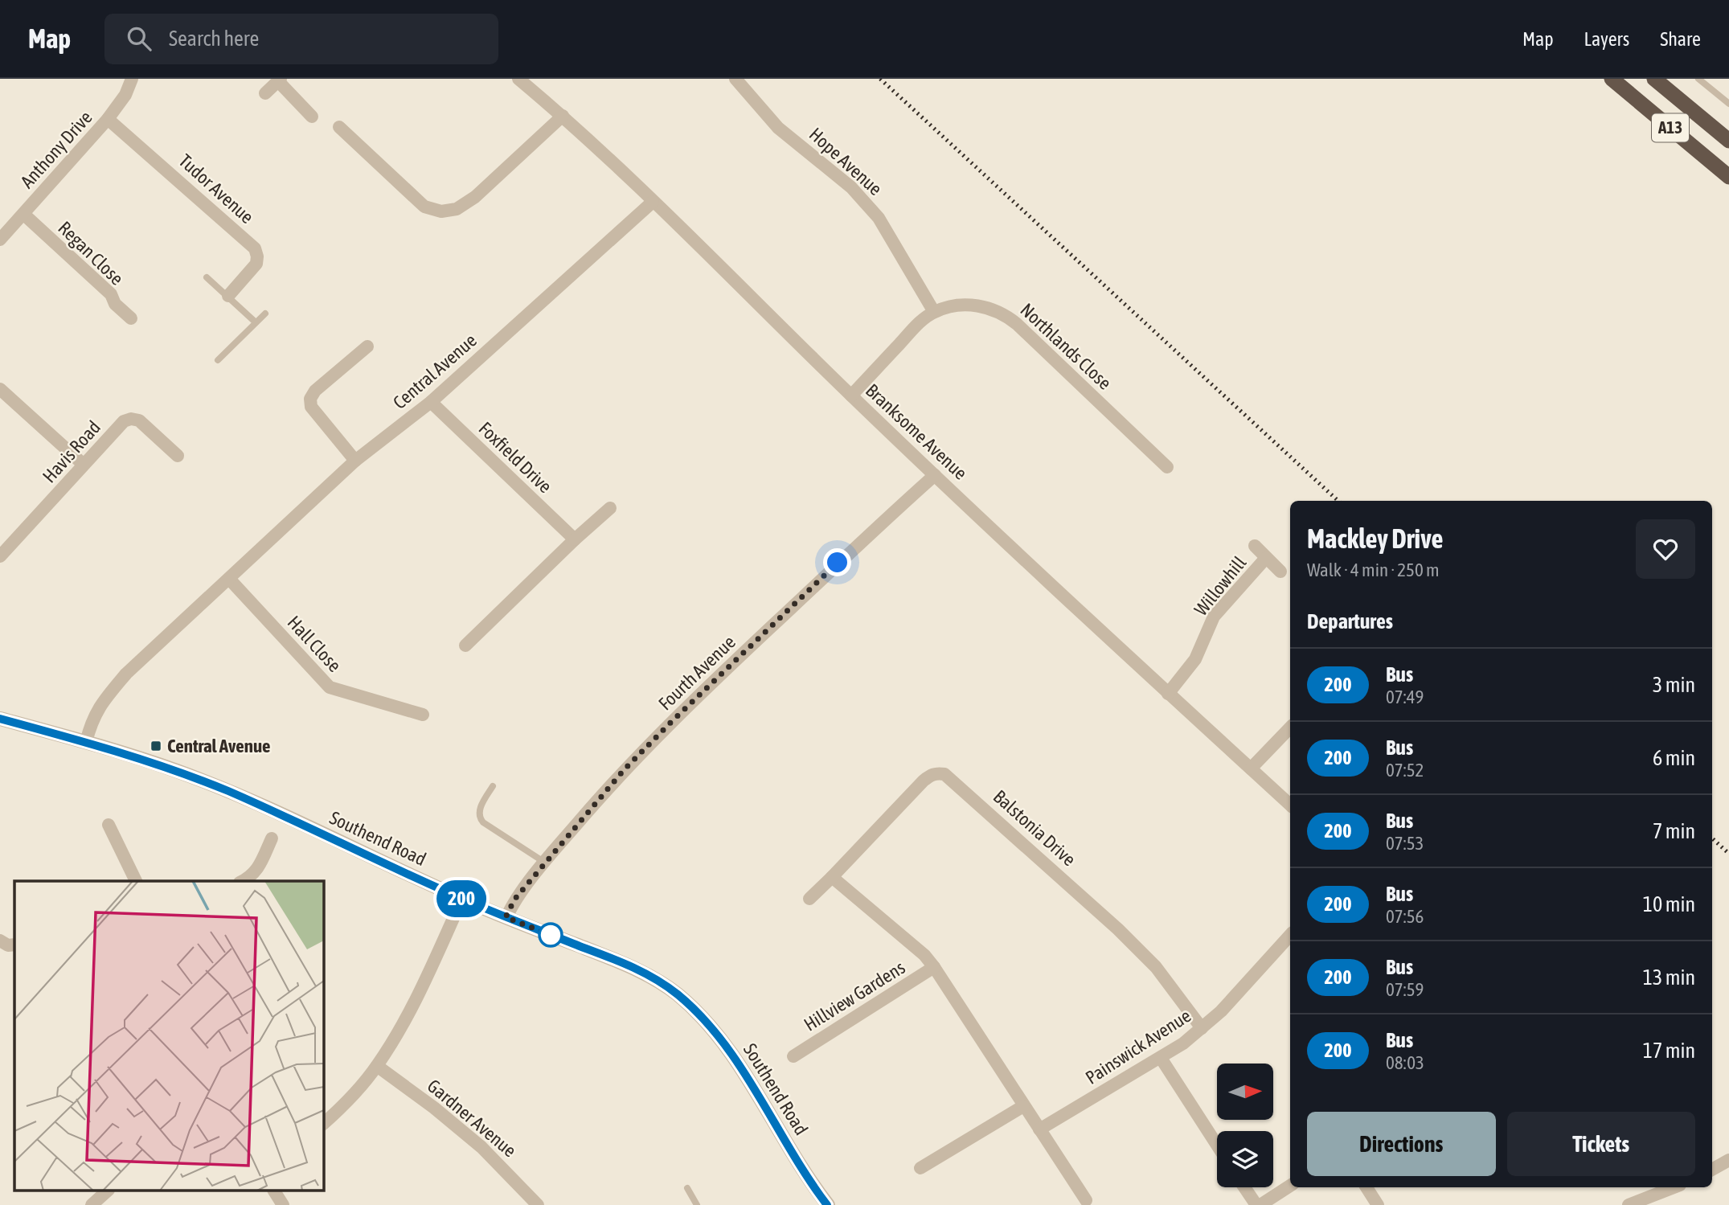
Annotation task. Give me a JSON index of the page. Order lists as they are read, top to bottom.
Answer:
{
  "streets": {
    "highway": ["A13"],
    "street": [
      "Anthony Drive",
      "Hope Avenue",
      "Tudor Avenue",
      "Regan Close",
      "Northlands Close",
      "Central Avenue",
      "Branksome Avenue",
      "Havis Road",
      "Foxfield Drive",
      "Willowhill",
      "Hall Close",
      "Fourth Avenue",
      "Balstonia Drive",
      "Southend Road",
      "Hillview Gardens",
      "Painswick Avenue",
      "Gardner Avenue"
    ]
  },
  "crossings": [
    ["Anthony Drive", "Tudor Avenue"],
    ["Anthony Drive", "Regan Close"],
    ["Hope Avenue", "Northlands Close"],
    ["Northlands Close", "Branksome Avenue"],
    ["Central Avenue", "Branksome Avenue"],
    ["Central Avenue", "Foxfield Drive"],
    ["Central Avenue", "Hall Close"],
    ["Central Avenue", "Southend Road"],
    ["Branksome Avenue", "Willowhill"],
    ["Branksome Avenue", "Fourth Avenue"],
    ["Fourth Avenue", "Southend Road"],
    ["Balstonia Drive", "Painswick Avenue"]
  ],
  "places": {
    "transit": ["Central Avenue"]
  },
  "lines": ["bus line 200"],
  "north": "right",
  "page": {
    "header": "Map",
    "search": "Search here",
    "nav": ["Map", "Layers", "Share"],
    "on_map": "200",
    "heading": [
      ["Mackley Drive", "Walk · 4 min · 250 m"],
      "Departures"
    ],
    "list": [
      {
        "mark": "200",
        "name": "Bus",
        "note": "07:49",
        "value": "3 min"
      },
      {
        "mark": "200",
        "name": "Bus",
        "note": "07:52",
        "value": "6 min"
      },
      {
        "mark": "200",
        "name": "Bus",
        "note": "07:53",
        "value": "7 min"
      },
      {
        "mark": "200",
        "name": "Bus",
        "note": "07:56",
        "value": "10 min"
      },
      {
        "mark": "200",
        "name": "Bus",
        "note": "07:59",
        "value": "13 min"
      },
      {
        "mark": "200",
        "name": "Bus",
        "note": "08:03",
        "value": "17 min"
      }
    ],
    "buttons": ["Directions", "Tickets"]
  }
}
